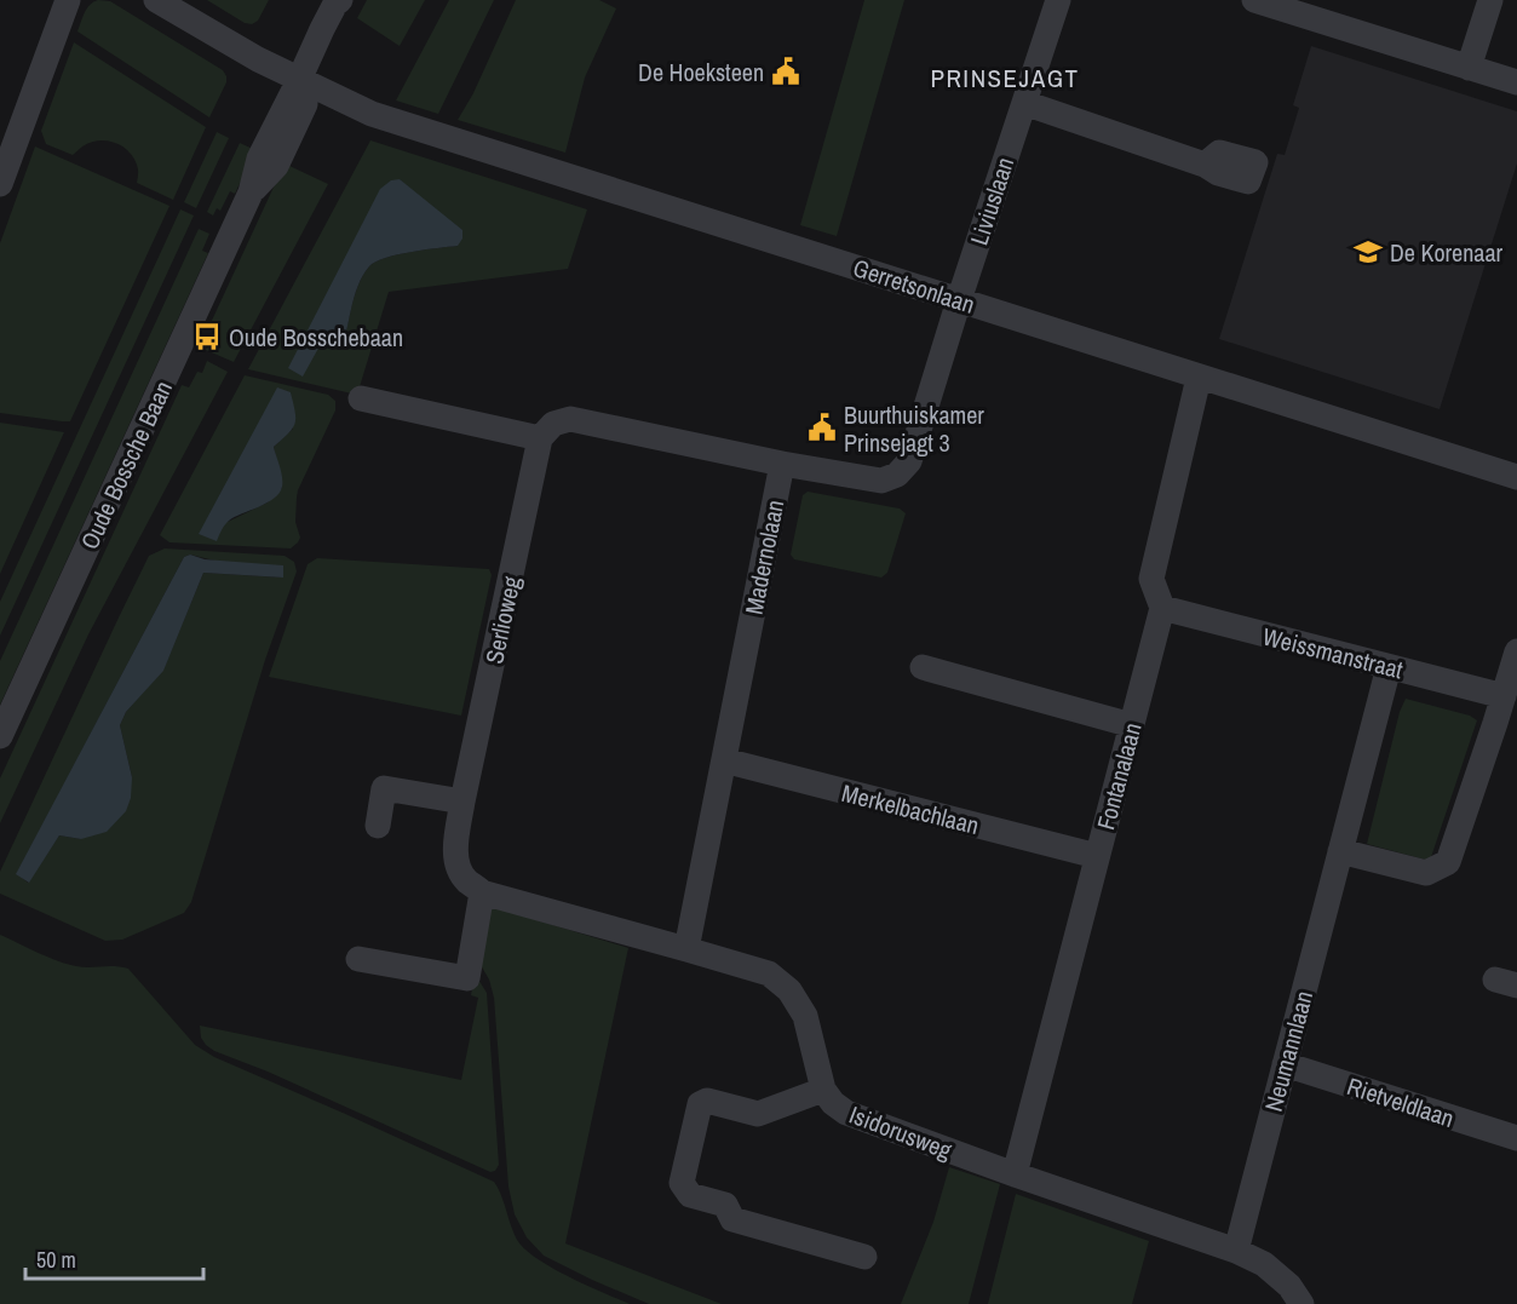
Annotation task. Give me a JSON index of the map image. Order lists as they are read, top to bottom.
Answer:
{
  "streets": {
    "street": [
      "Liviuslaan",
      "Gerretsonlaan",
      "Oude Bossche Baan",
      "Madernolaan",
      "Serlioweg",
      "Weissmanstraat",
      "Fontanalaan",
      "Merkelbachlaan",
      "Neumannlaan",
      "Rietveldlaan",
      "Isidorusweg"
    ]
  },
  "crossings": [
    ["Liviuslaan", "Gerretsonlaan"],
    ["Gerretsonlaan", "Oude Bossche Baan"],
    ["Madernolaan", "Merkelbachlaan"],
    ["Madernolaan", "Isidorusweg"],
    ["Serlioweg", "Isidorusweg"],
    ["Weissmanstraat", "Fontanalaan"],
    ["Weissmanstraat", "Neumannlaan"],
    ["Fontanalaan", "Merkelbachlaan"],
    ["Fontanalaan", "Isidorusweg"],
    ["Neumannlaan", "Rietveldlaan"],
    ["Neumannlaan", "Isidorusweg"]
  ],
  "districts": ["PRINSEJAGT"],
  "places": {
    "public building": ["De Hoeksteen", "Buurthuiskamer Prinsejagt 3"],
    "school or university": ["De Korenaar"],
    "bus stop": ["Oude Bosschebaan"]
  },
  "scale_bar": "50 m"
}
